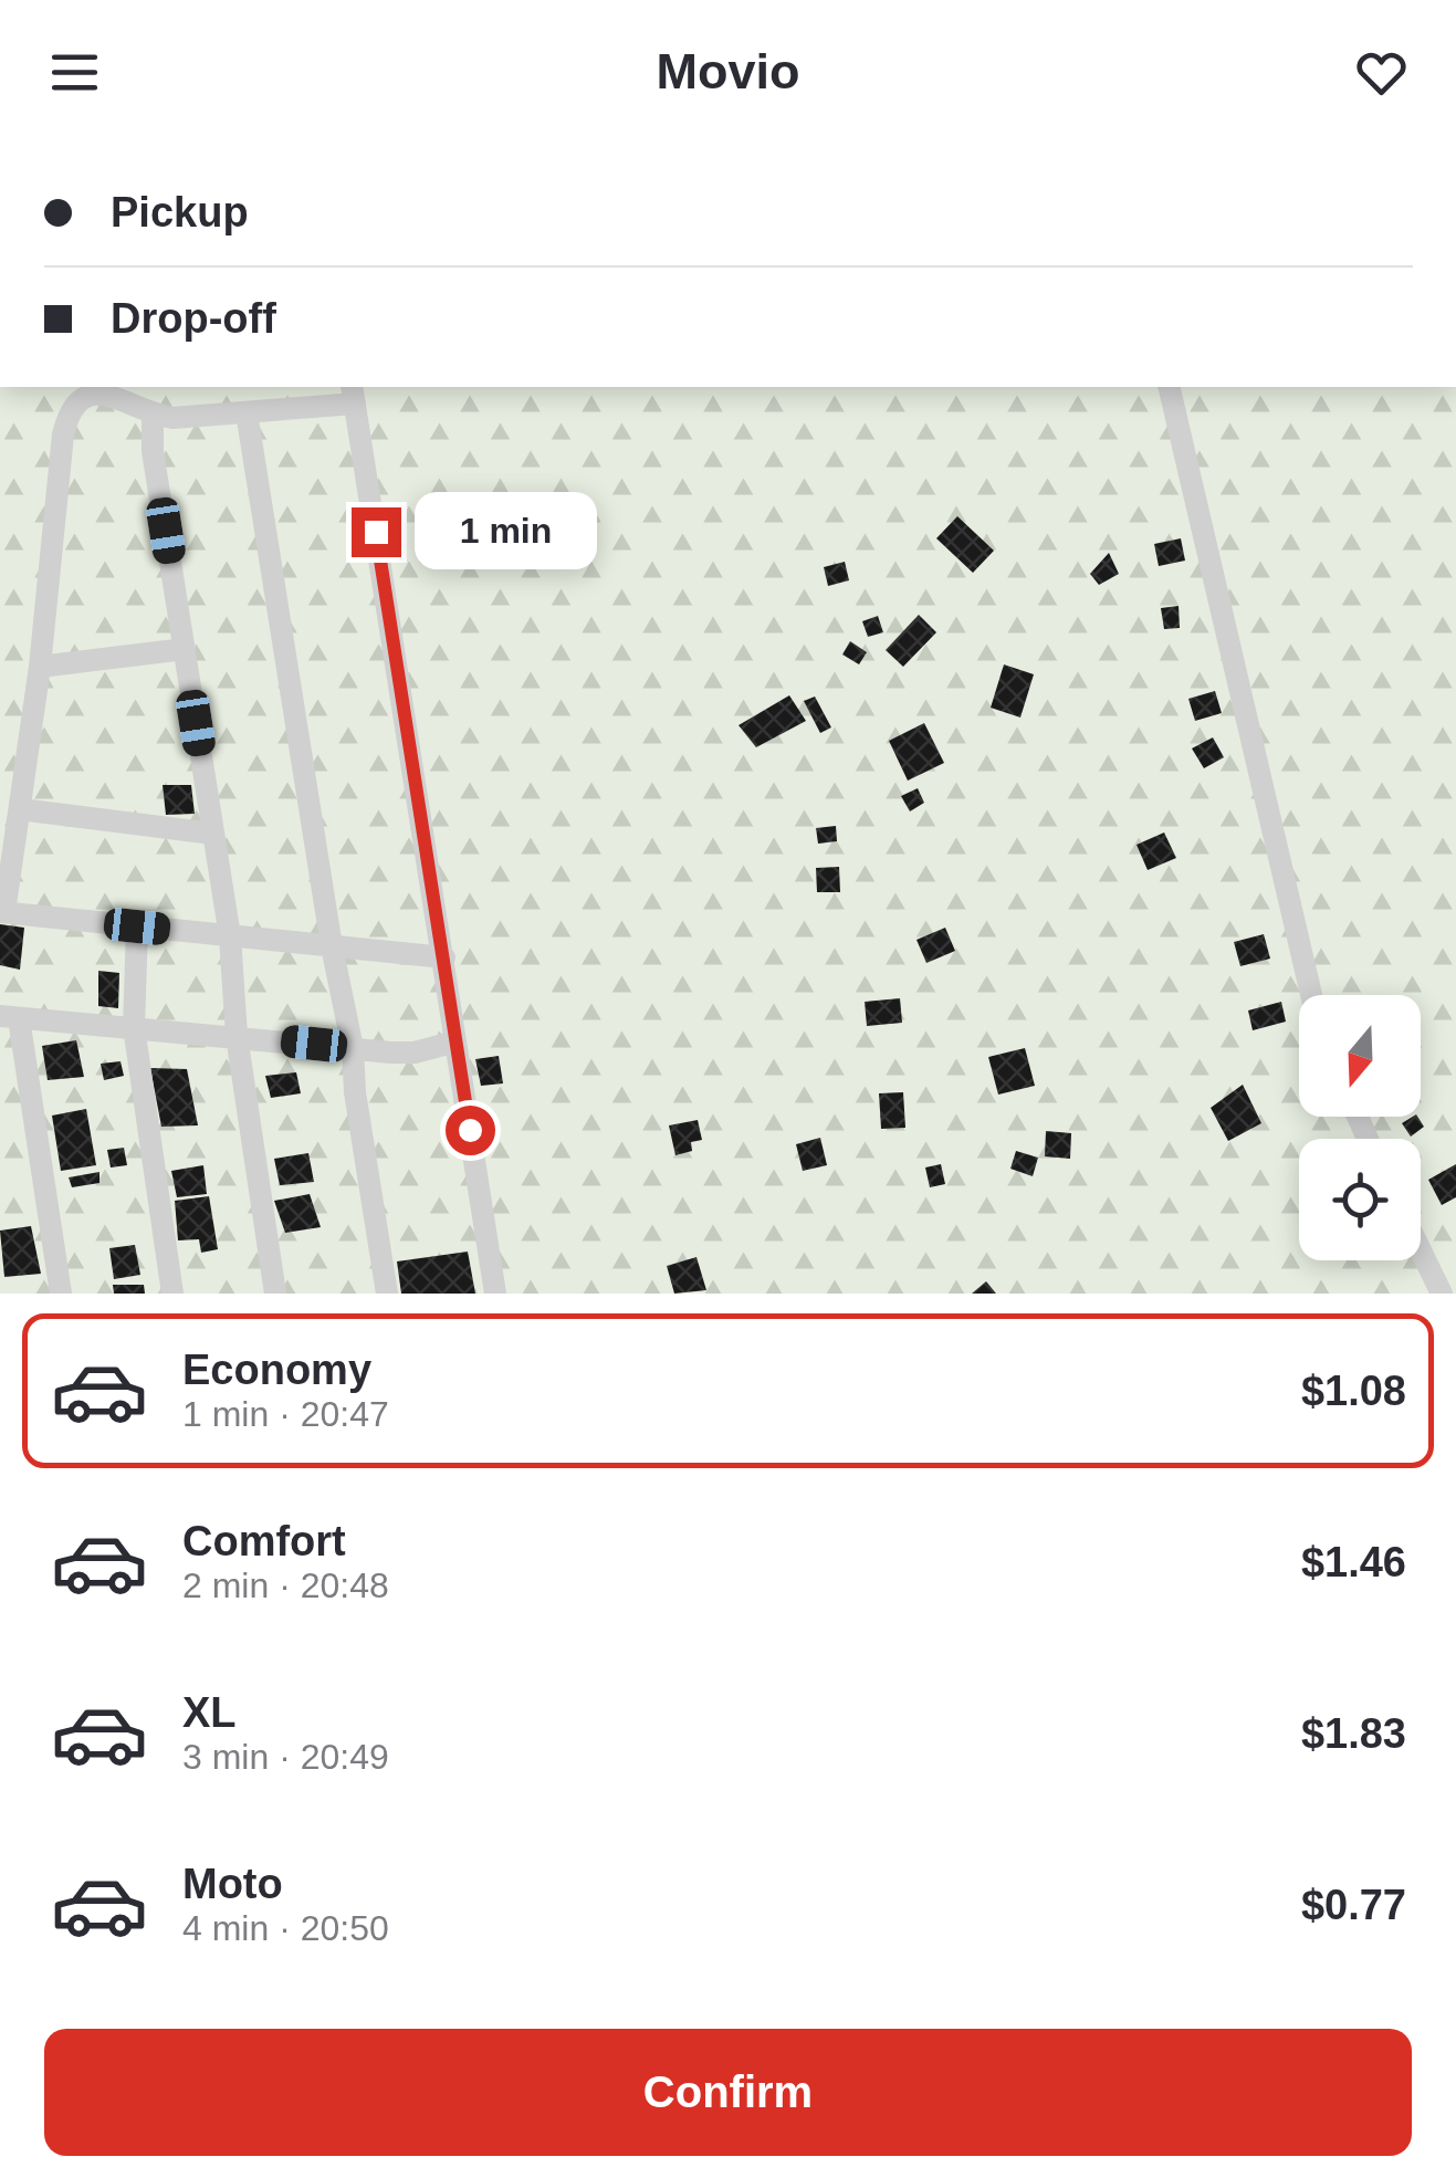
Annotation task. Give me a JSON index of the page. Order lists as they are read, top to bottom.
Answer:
{
  "north": "bottom",
  "page": {
    "header": "Movio",
    "banner": ["Pickup", "Drop-off"],
    "bubble": "1 min",
    "list": [
      {
        "name": "Economy",
        "note": "1 min · 20:47",
        "value": "$1.08"
      },
      {
        "name": "Comfort",
        "note": "2 min · 20:48",
        "value": "$1.46"
      },
      {
        "name": "XL",
        "note": "3 min · 20:49",
        "value": "$1.83"
      },
      {
        "name": "Moto",
        "note": "4 min · 20:50",
        "value": "$0.77"
      }
    ],
    "buttons": "Confirm"
  }
}
